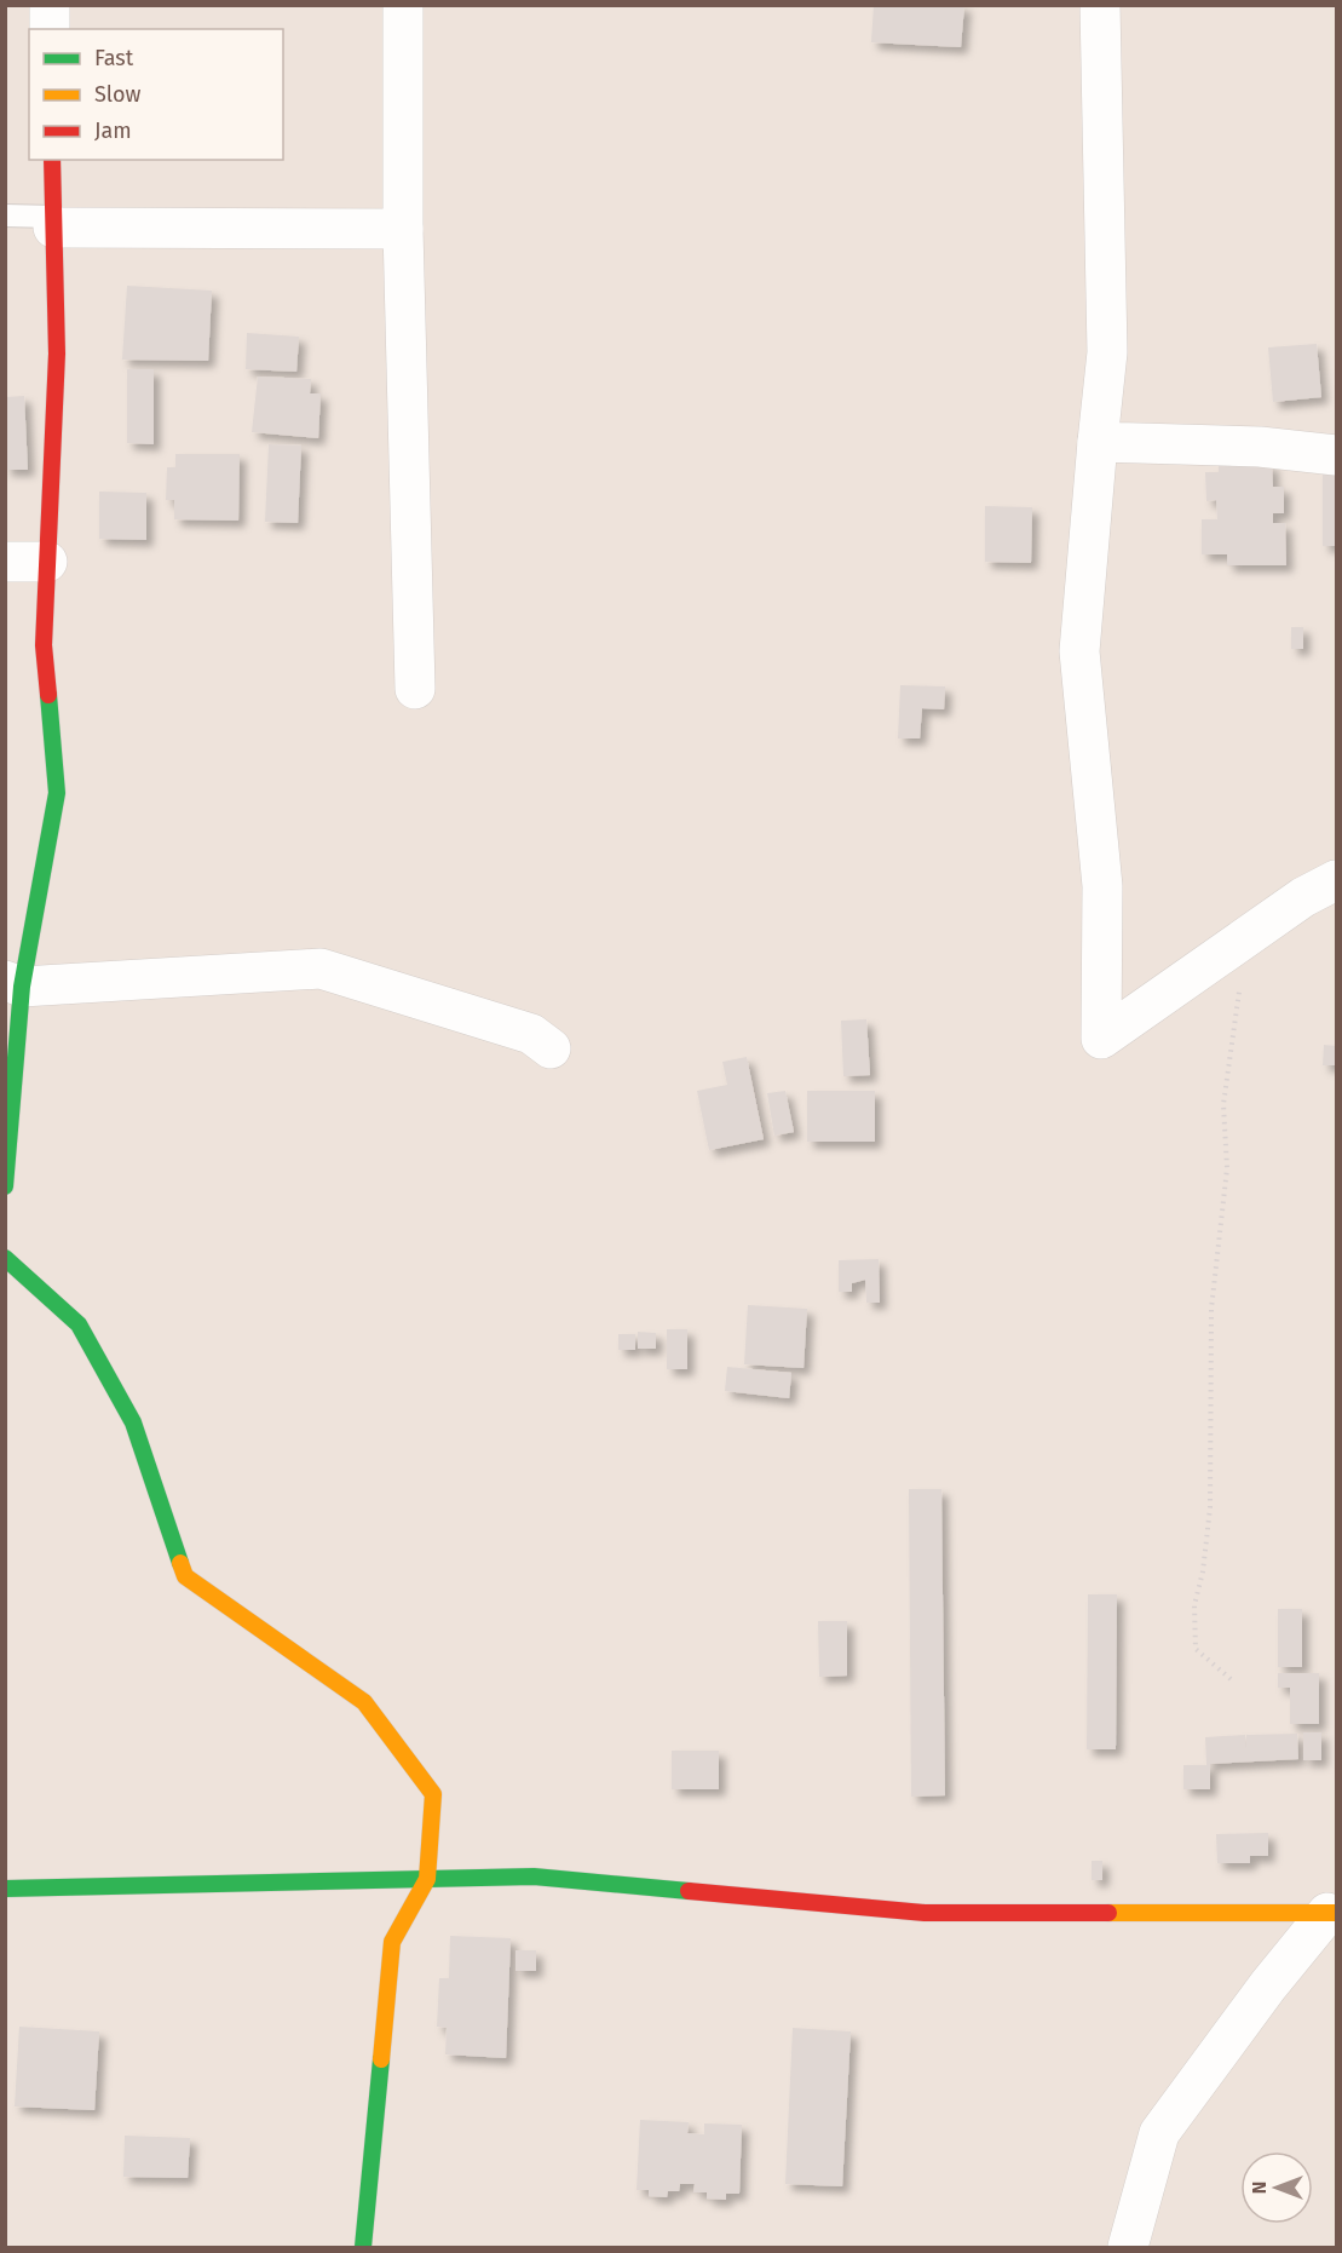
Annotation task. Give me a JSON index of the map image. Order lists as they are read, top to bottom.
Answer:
{
  "legend": ["Fast", "Slow", "Jam"],
  "north": "left"
}
